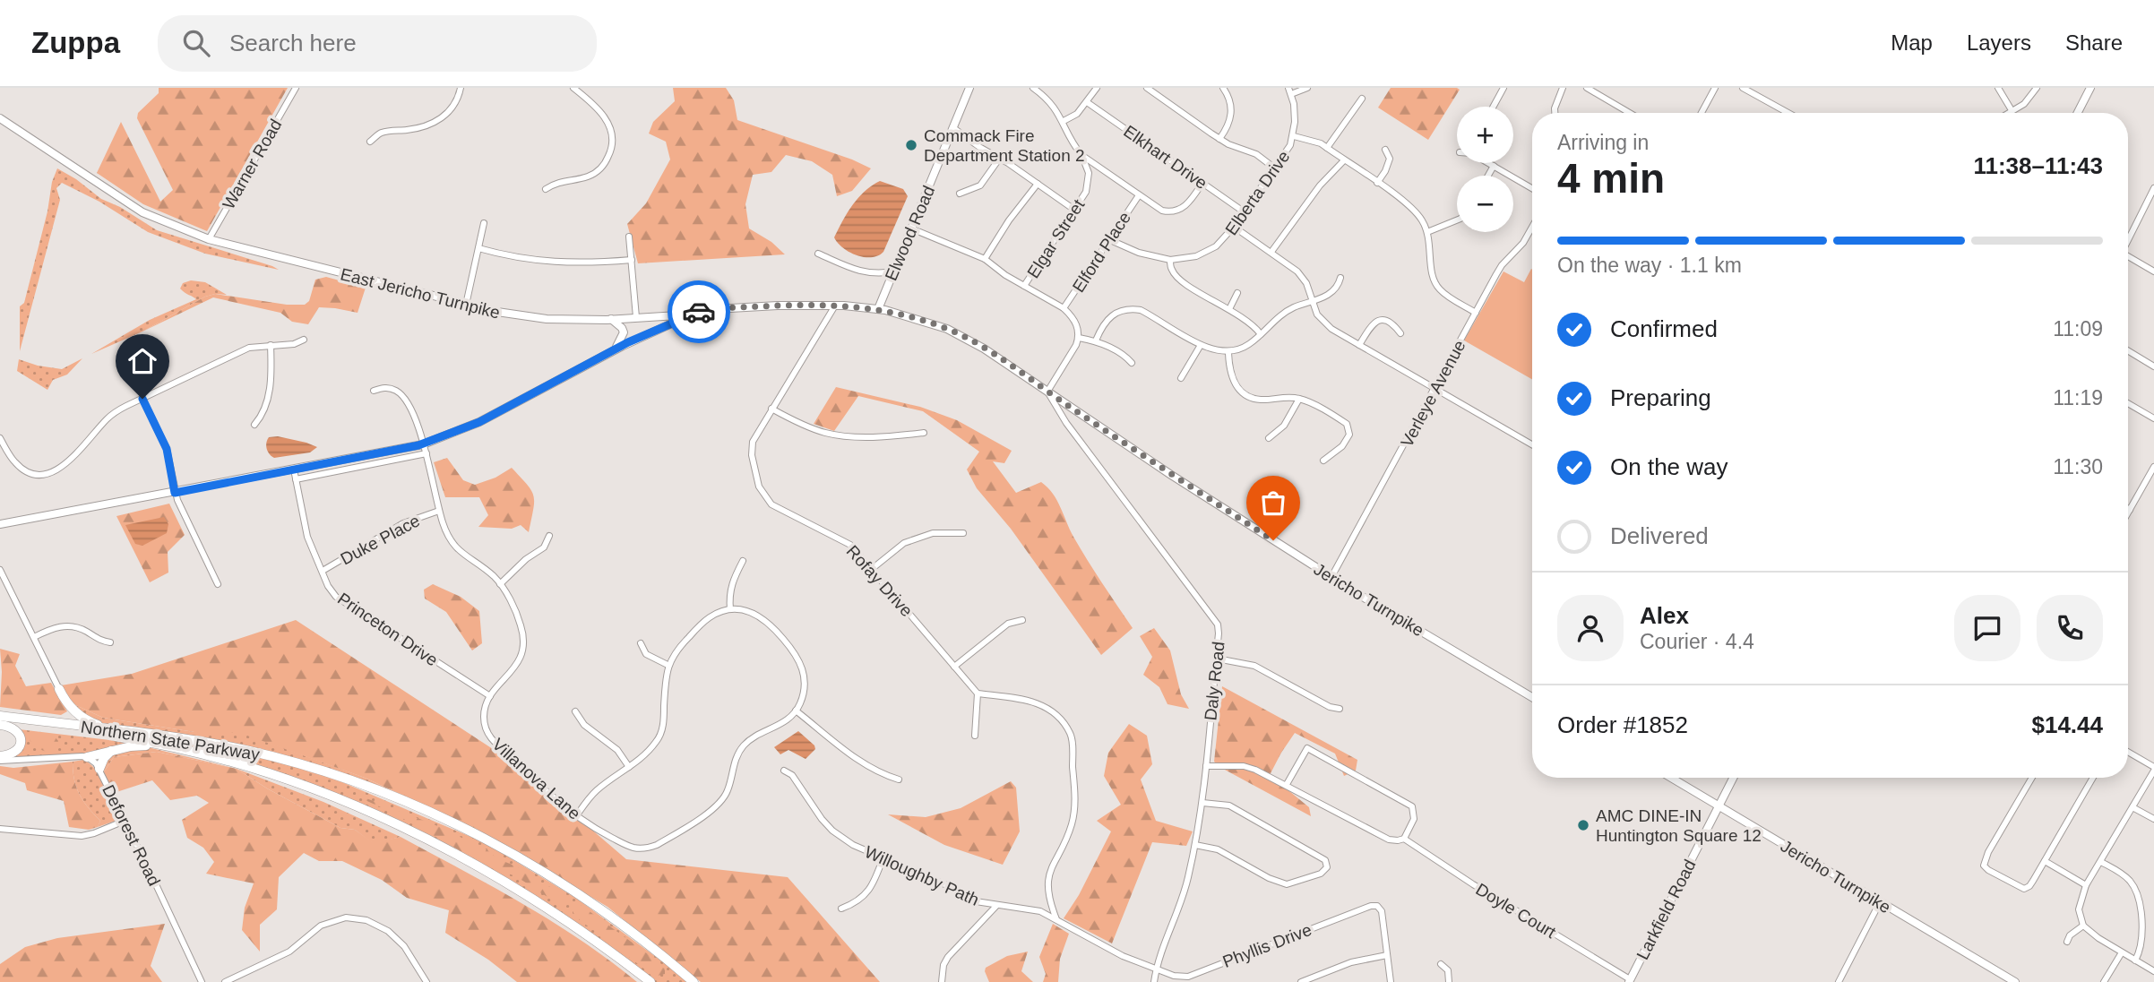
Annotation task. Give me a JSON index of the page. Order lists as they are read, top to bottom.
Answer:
{
  "streets": {
    "highway": ["Northern State Parkway"],
    "main road": [
      "Elwood Road",
      "East Jericho Turnpike",
      "Jericho Turnpike",
      "Larkfield Road"
    ],
    "street": [
      "Elkhart Drive",
      "Warner Road",
      "Elberta Drive",
      "Elgar Street",
      "Elford Place",
      "Verleye Avenue",
      "Duke Place",
      "Rofay Drive",
      "Princeton Drive",
      "Daly Road",
      "Villanova Lane",
      "Deforest Road",
      "Willoughby Path",
      "Doyle Court",
      "Phyllis Drive"
    ]
  },
  "crossings": [
    ["Elkhart Drive", "Elberta Drive"],
    ["Warner Road", "East Jericho Turnpike"],
    ["Elwood Road", "East Jericho Turnpike"],
    ["Elwood Road", "Jericho Turnpike"],
    ["East Jericho Turnpike", "Rofay Drive"],
    ["East Jericho Turnpike", "Jericho Turnpike"],
    ["Verleye Avenue", "Jericho Turnpike"],
    ["Duke Place", "Princeton Drive"],
    ["Jericho Turnpike", "Daly Road"],
    ["Jericho Turnpike", "Larkfield Road"],
    ["Princeton Drive", "Villanova Lane"],
    ["Daly Road", "Willoughby Path"],
    ["Larkfield Road", "Doyle Court"]
  ],
  "places": ["Commack Fire Department Station 2", "AMC DINE-IN Huntington Square 12"],
  "page": {
    "header": "Zuppa",
    "search": "Search here",
    "nav": ["Map", "Layers", "Share"],
    "map_buttons": ["+", "−"],
    "heading": ["4 min", "Arriving in", "11:38–11:43"],
    "panel": [
      "Alex",
      "Courier · 4.4",
      "Order #1852",
      "$14.44"
    ],
    "bar": "On the way · 1.1 km",
    "list": [
      ["Confirmed", "11:09"],
      ["Preparing", "11:19"],
      ["On the way", "11:30"],
      "Delivered"
    ]
  }
}
